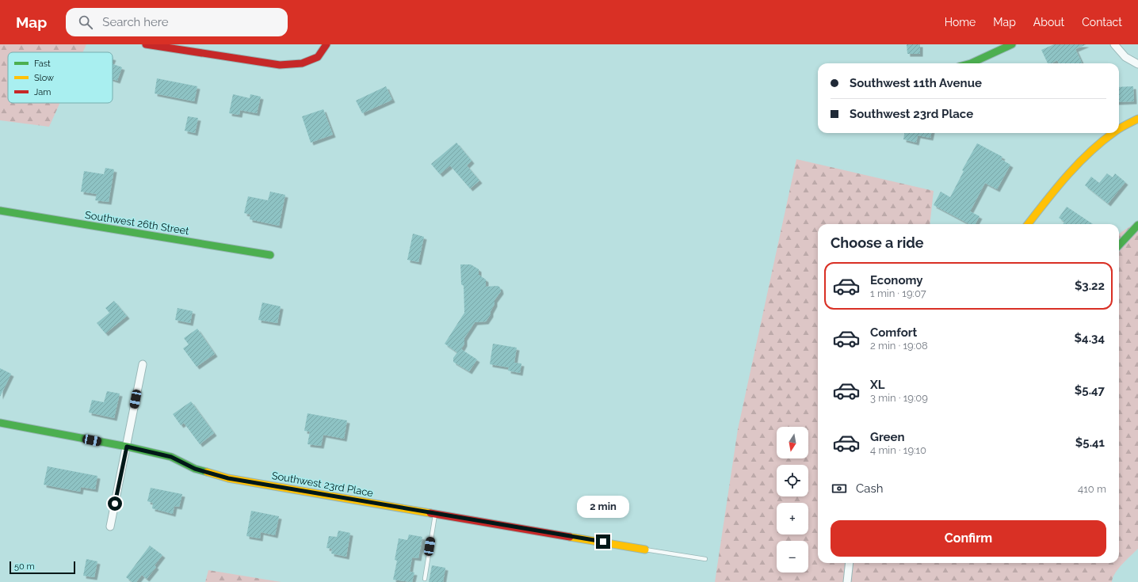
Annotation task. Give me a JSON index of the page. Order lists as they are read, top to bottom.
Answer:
{
  "streets": {
    "street": ["Southwest 26th Street", "Southwest 23rd Place"]
  },
  "legend": ["Fast", "Slow", "Jam"],
  "scale_bar": "50 m",
  "north": "bottom",
  "page": {
    "header": "Map",
    "search": "Search here",
    "nav": [
      "Home",
      "Map",
      "About",
      "Contact"
    ],
    "banner": ["Southwest 11th Avenue", "Southwest 23rd Place"],
    "heading": "Choose a ride",
    "list": [
      {
        "name": "Economy",
        "note": "1 min · 19:07",
        "value": "$3.22"
      },
      {
        "name": "Comfort",
        "note": "2 min · 19:08",
        "value": "$4.34"
      },
      {
        "name": "XL",
        "note": "3 min · 19:09",
        "value": "$5.47"
      },
      {
        "name": "Green",
        "note": "4 min · 19:10",
        "value": "$5.41"
      }
    ],
    "map_buttons": ["+", "−"],
    "pay": ["Cash", "410 m"],
    "bubble": "2 min",
    "buttons": "Confirm",
    "scale": "50 m"
  }
}
